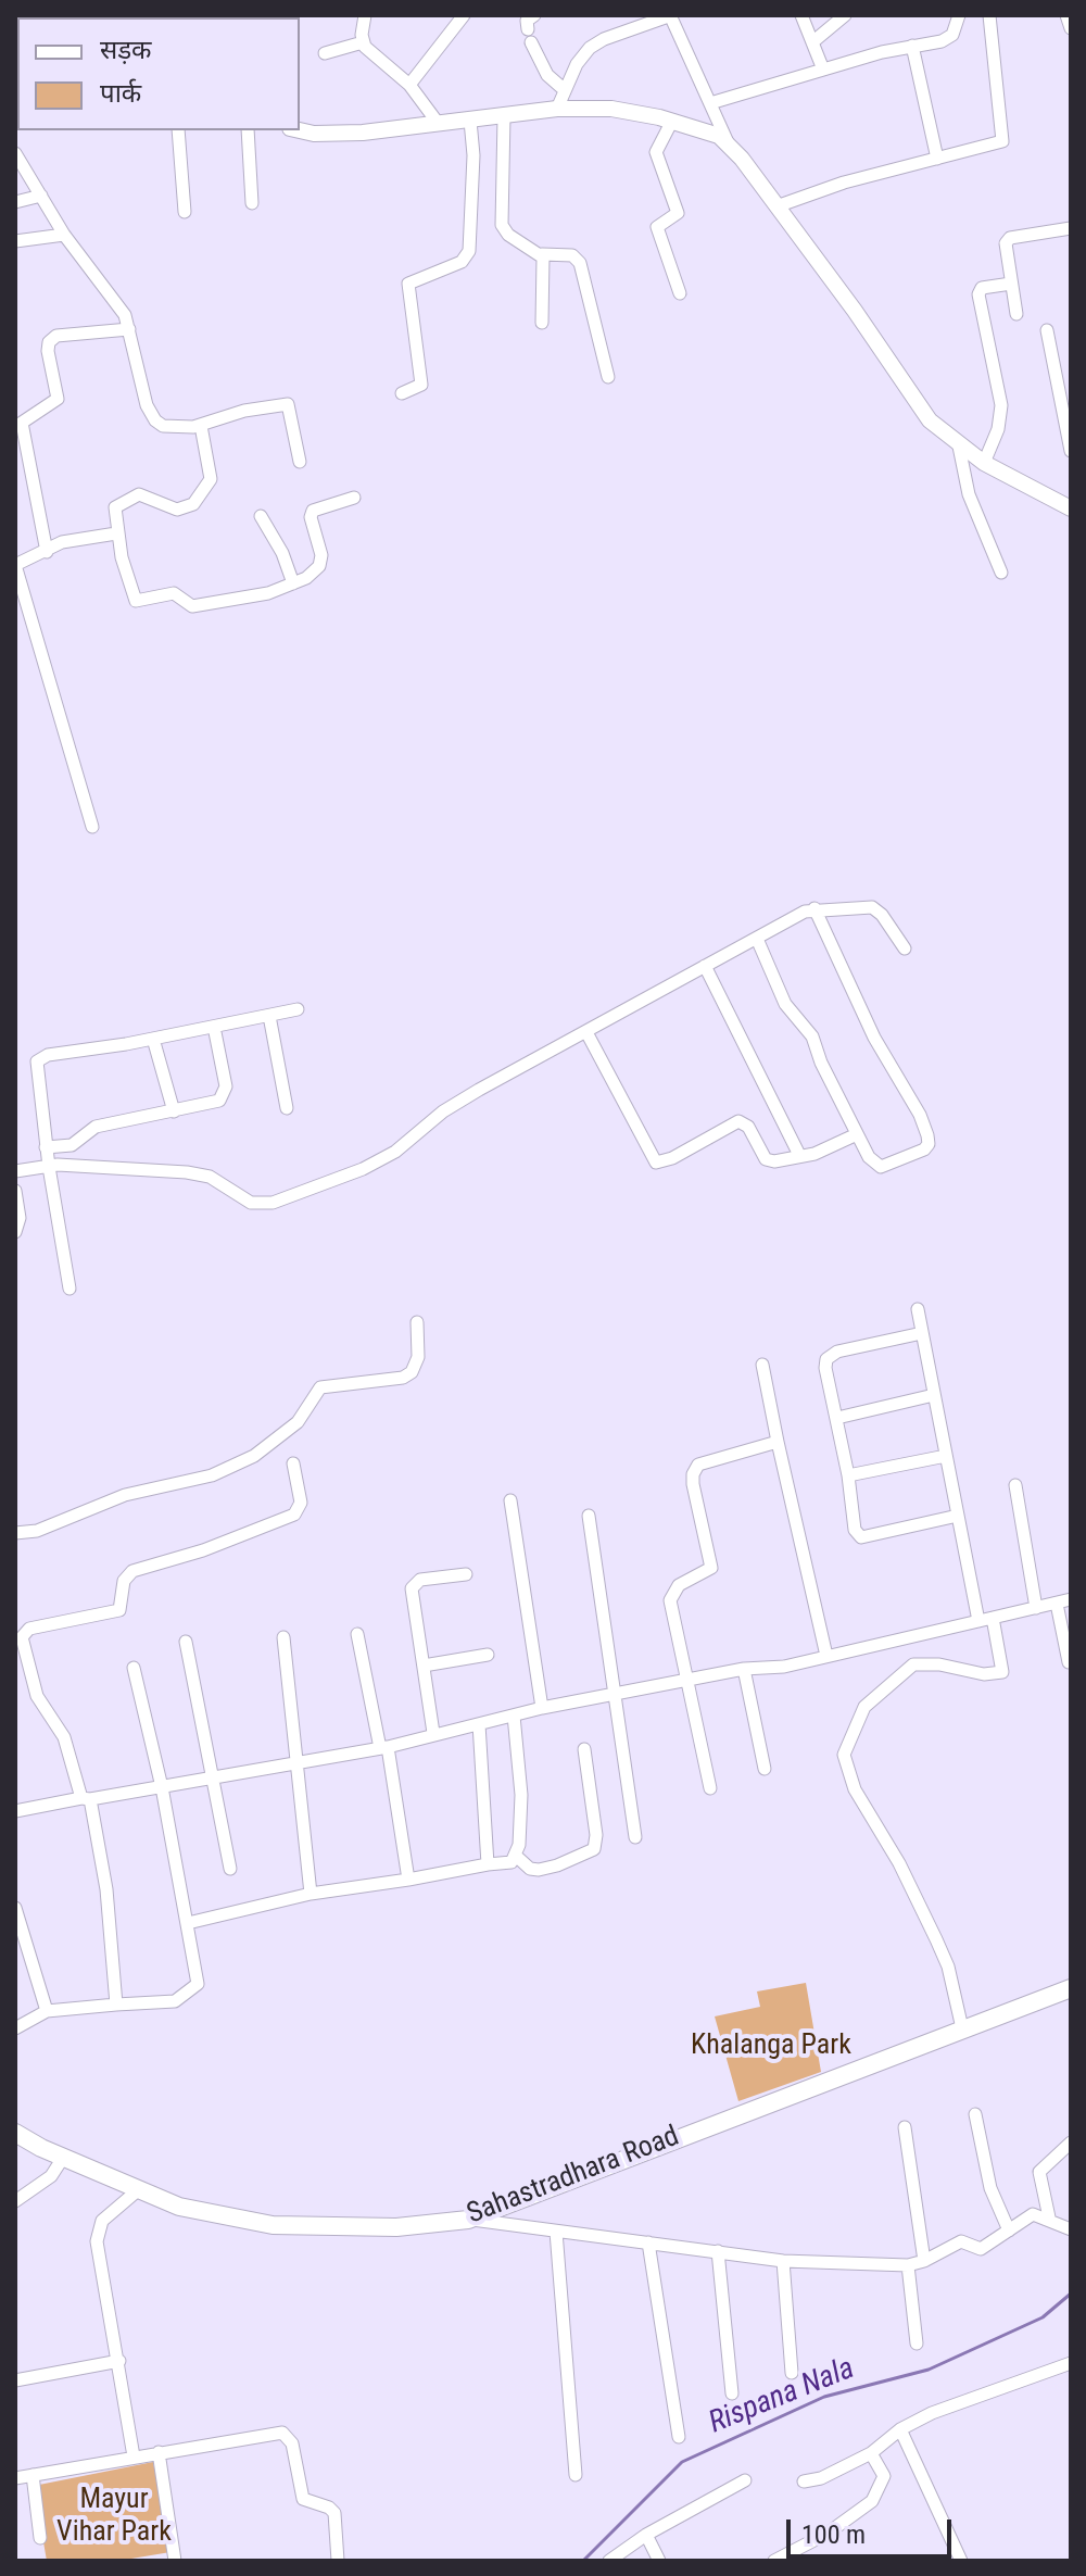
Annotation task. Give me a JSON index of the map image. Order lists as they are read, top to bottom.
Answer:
{
  "streets": {
    "main road": ["Sahastradhara Road"]
  },
  "water": ["Rispana Nala"],
  "parks": ["Khalanga Park", "Mayur Vihar Park"],
  "legend": ["सड़क", "पार्क"],
  "scale_bar": "100 m"
}
